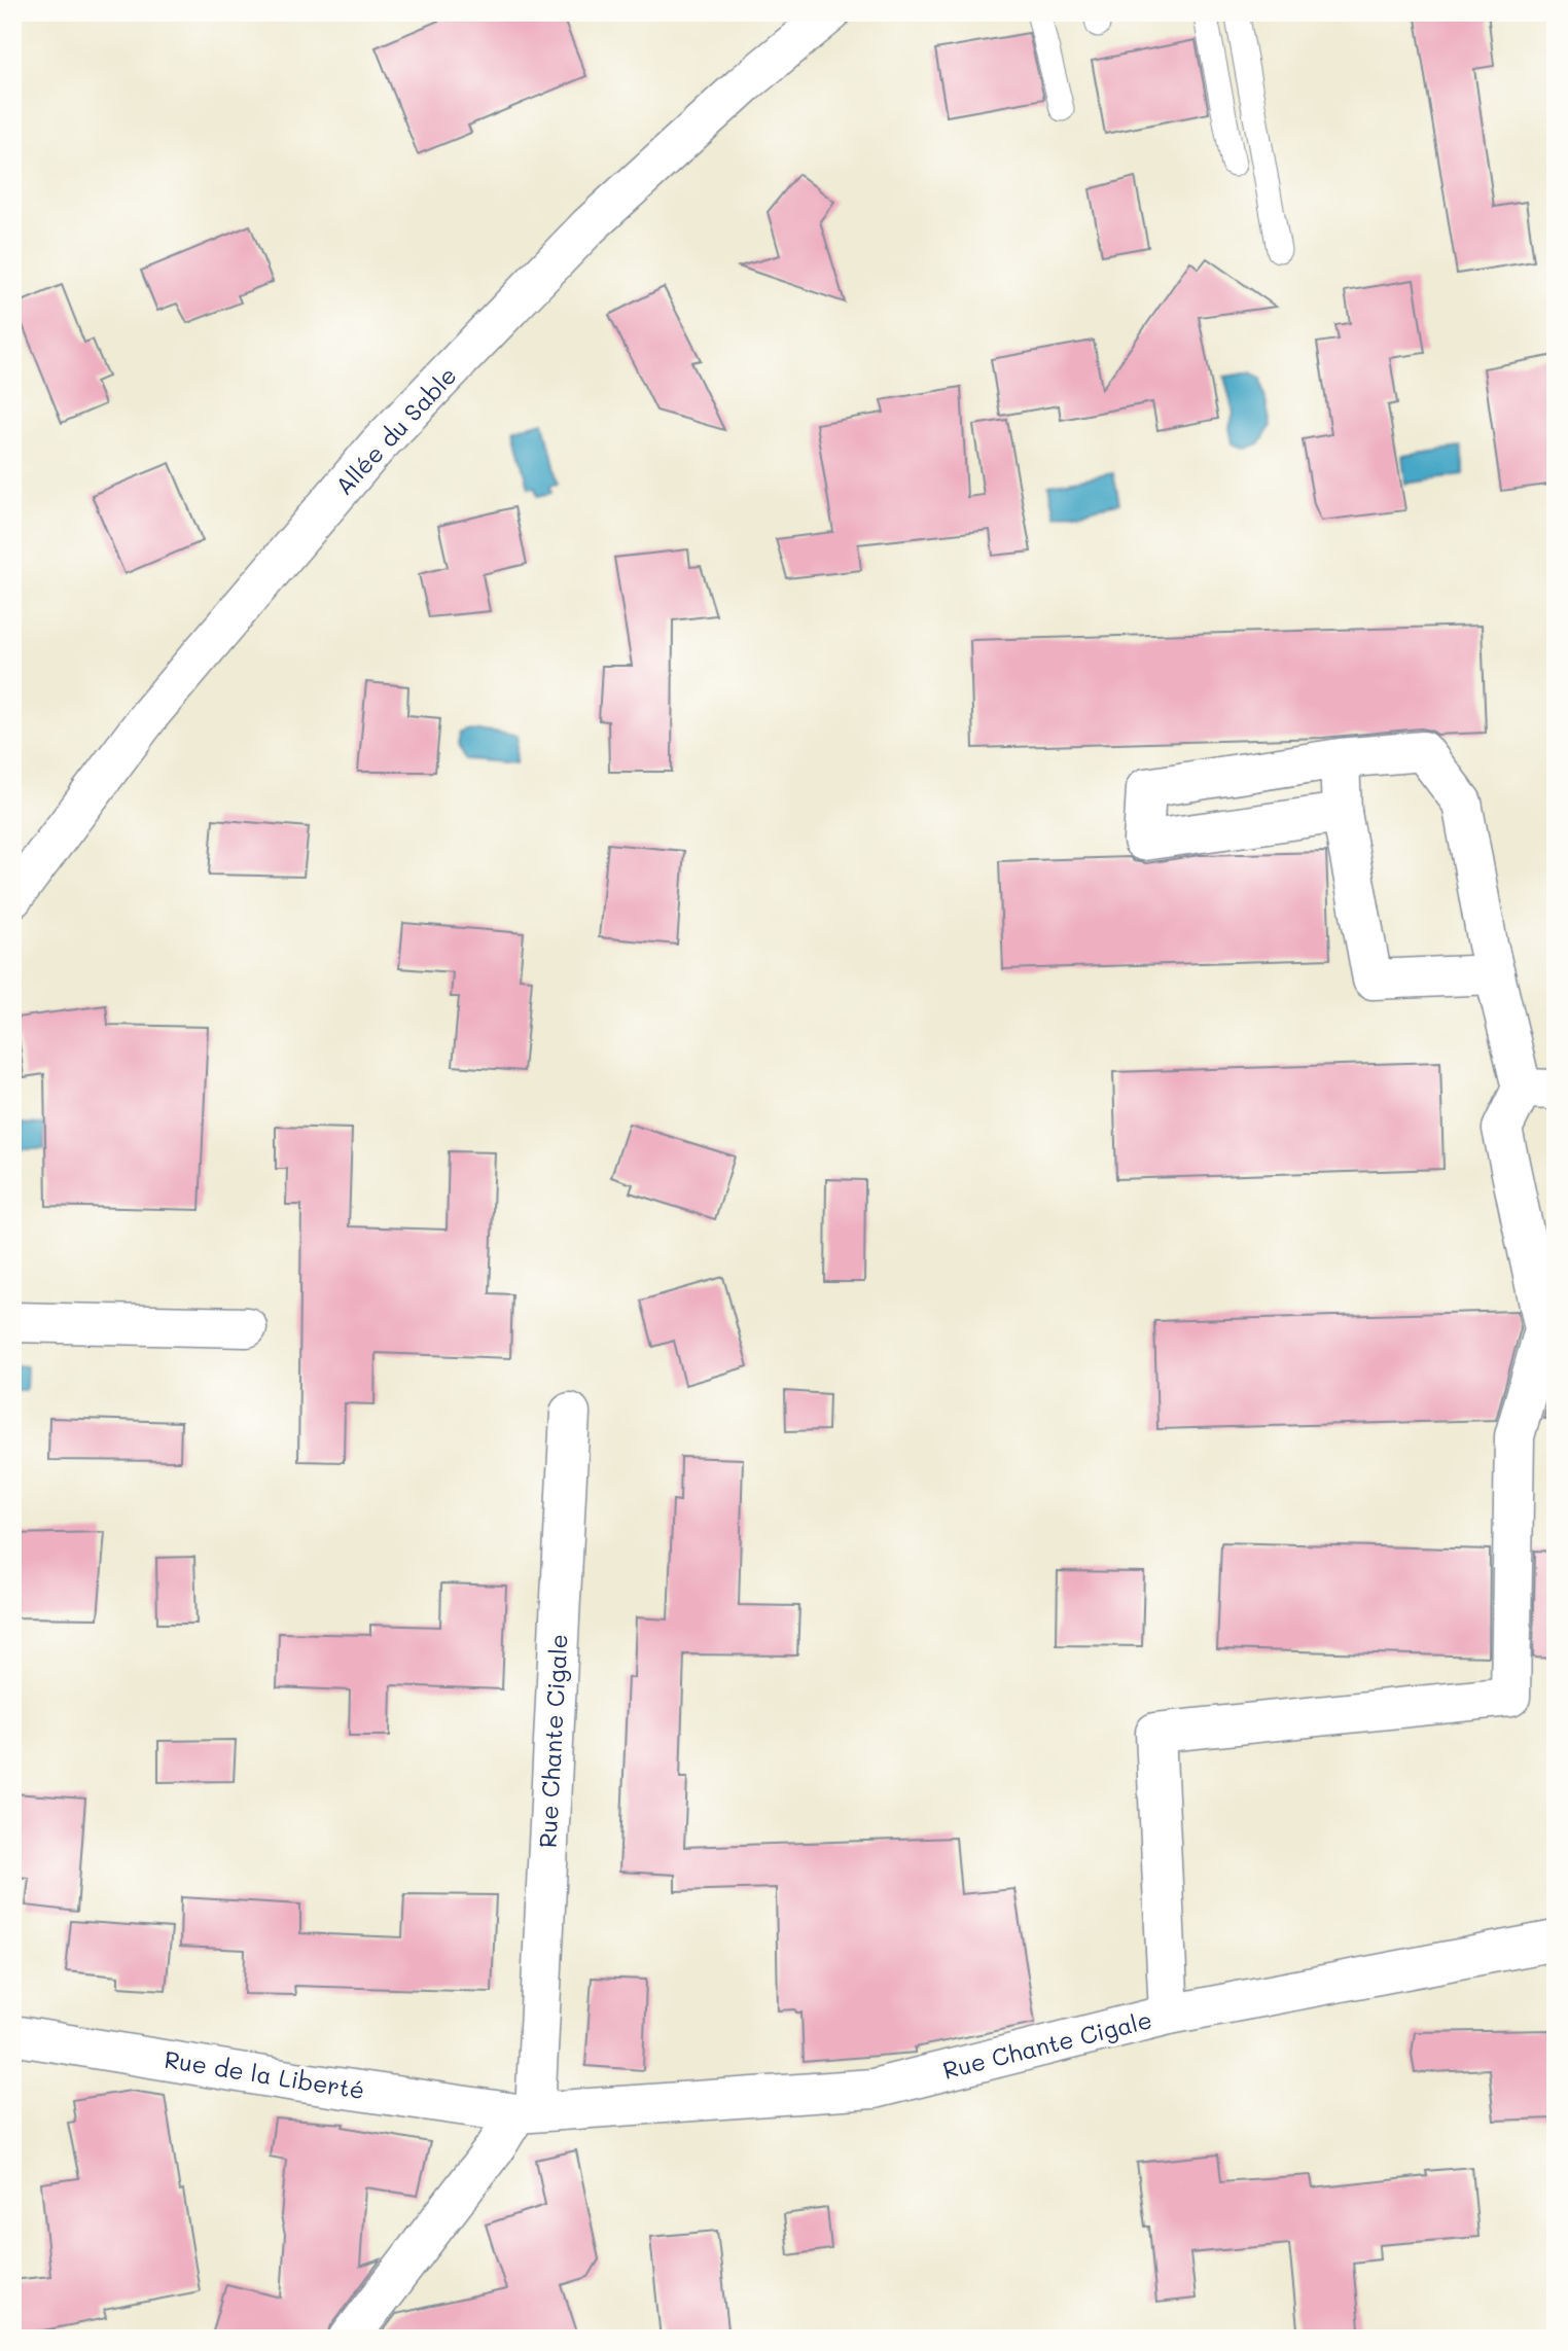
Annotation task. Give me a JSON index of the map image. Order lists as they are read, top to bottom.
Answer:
{
  "streets": {
    "street": ["Allée du Sable", "Rue Chante Cigale", "Rue de la Liberté"]
  },
  "crossings": [
    ["Rue Chante Cigale", "Rue de la Liberté"]
  ]
}
